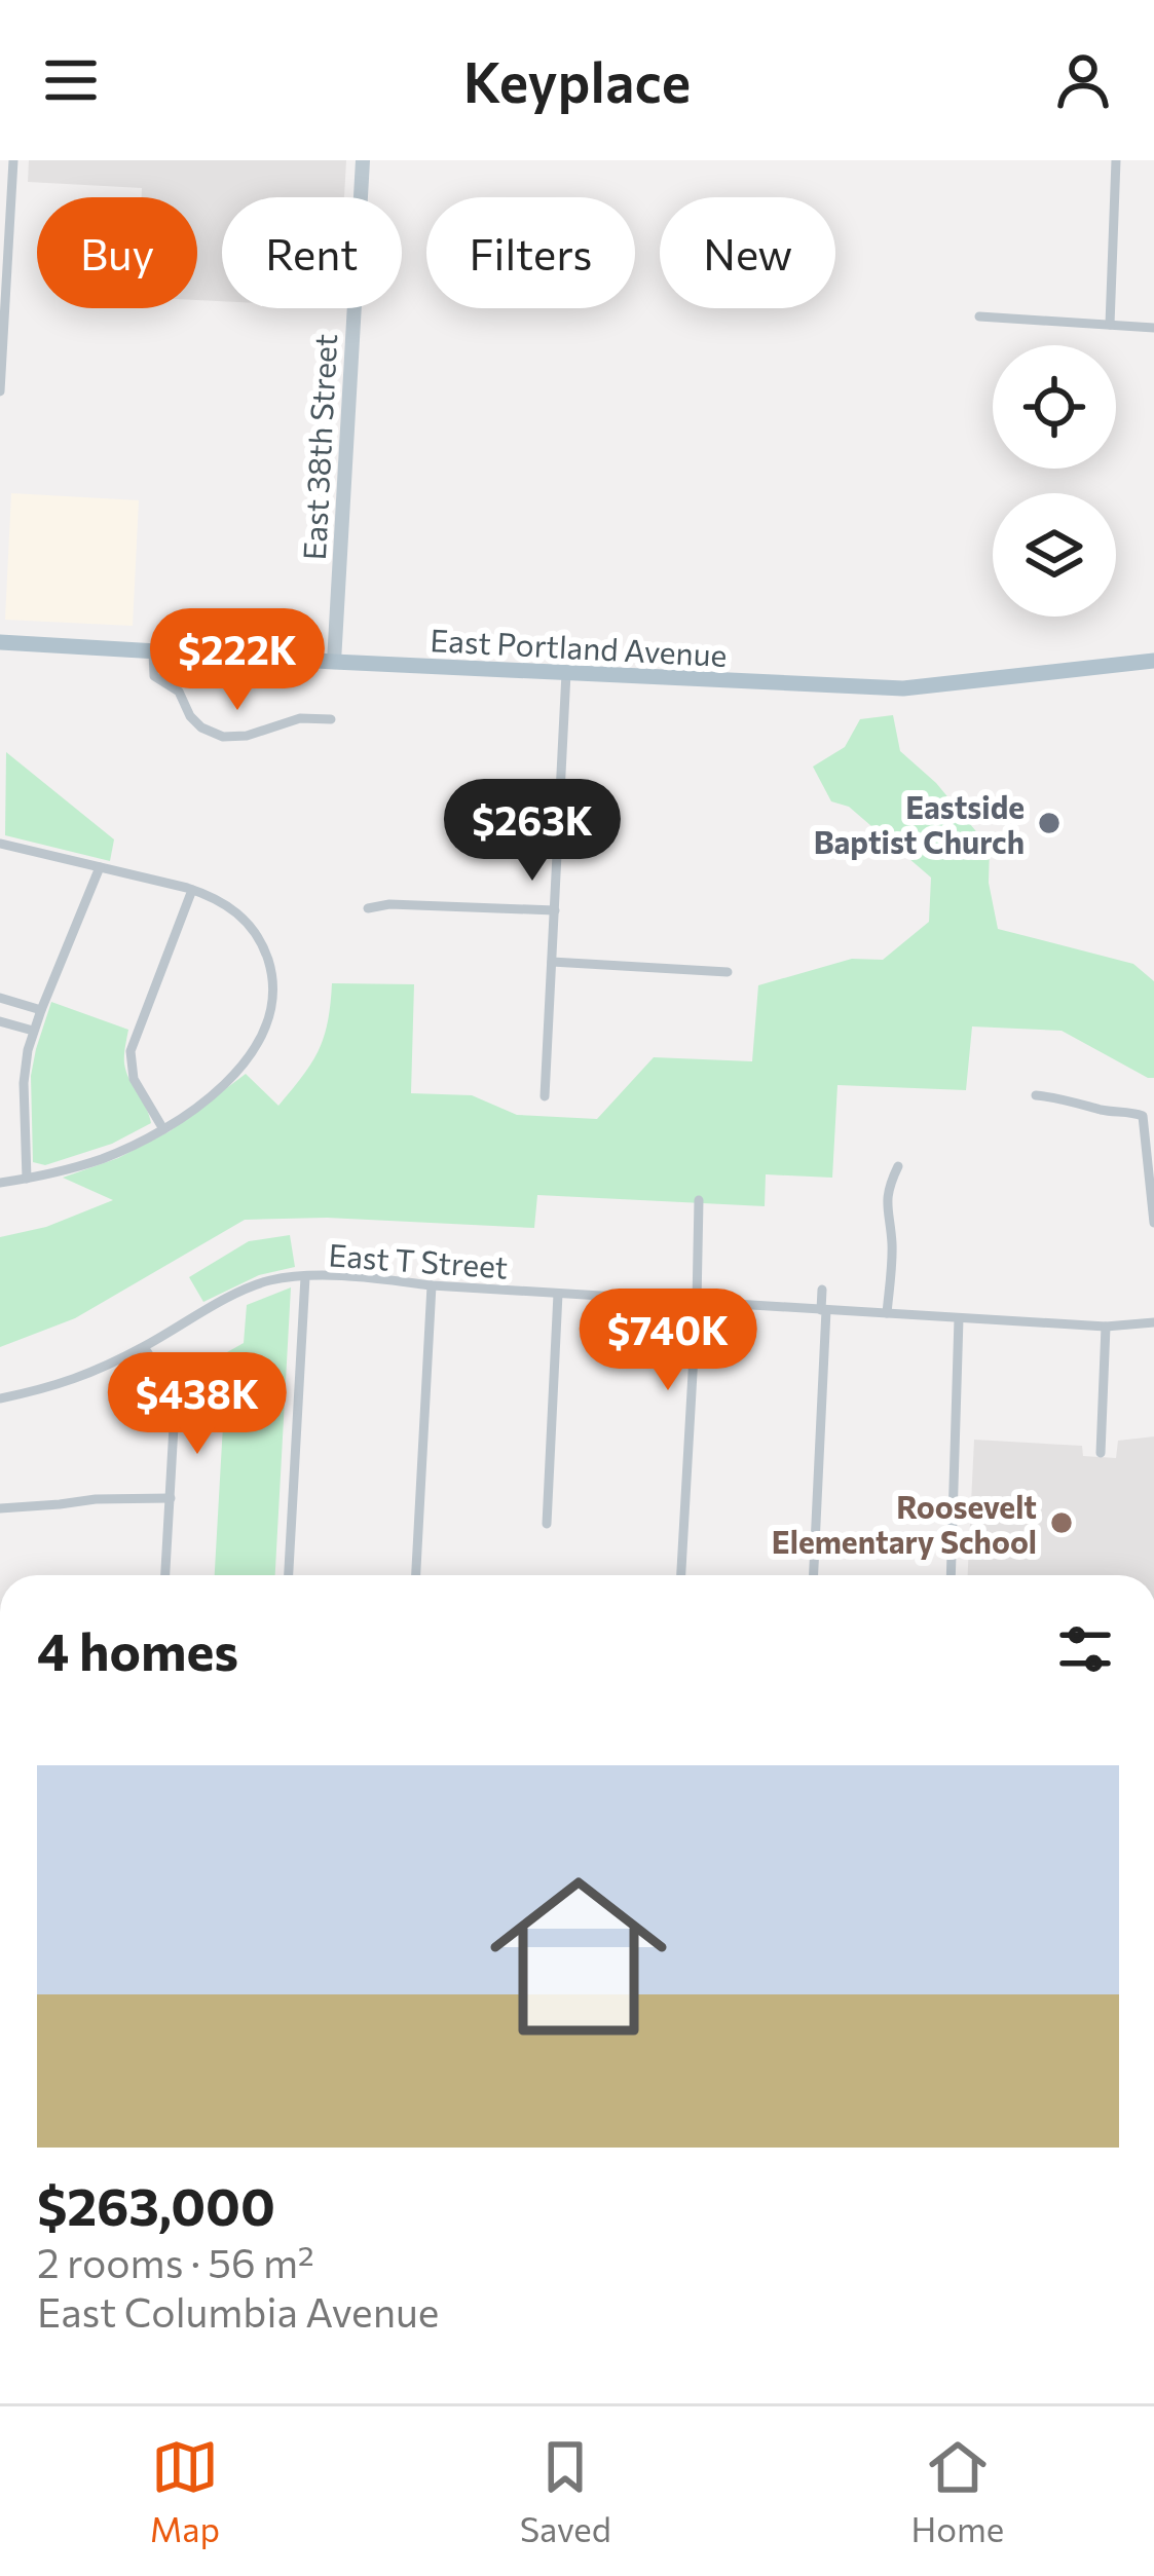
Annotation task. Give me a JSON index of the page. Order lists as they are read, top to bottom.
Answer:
{
  "streets": {
    "main road": ["East 38th Street", "East Portland Avenue"],
    "street": ["East T Street"]
  },
  "crossings": [
    ["East 38th Street", "East Portland Avenue"]
  ],
  "places": ["Eastside Baptist Church", "Roosevelt Elementary School"],
  "page": {
    "header": "Keyplace",
    "chip": [
      "Buy",
      "Rent",
      "Filters",
      "New"
    ],
    "price": [
      "$222K",
      "$263K",
      "$740K",
      "$438K"
    ],
    "heading": "4 homes",
    "list": [
      {
        "name": "$263,000",
        "note": "2 rooms · 56 m² · East Columbia Avenue"
      }
    ],
    "tabs": ["Map", "Saved", "Home"]
  }
}
